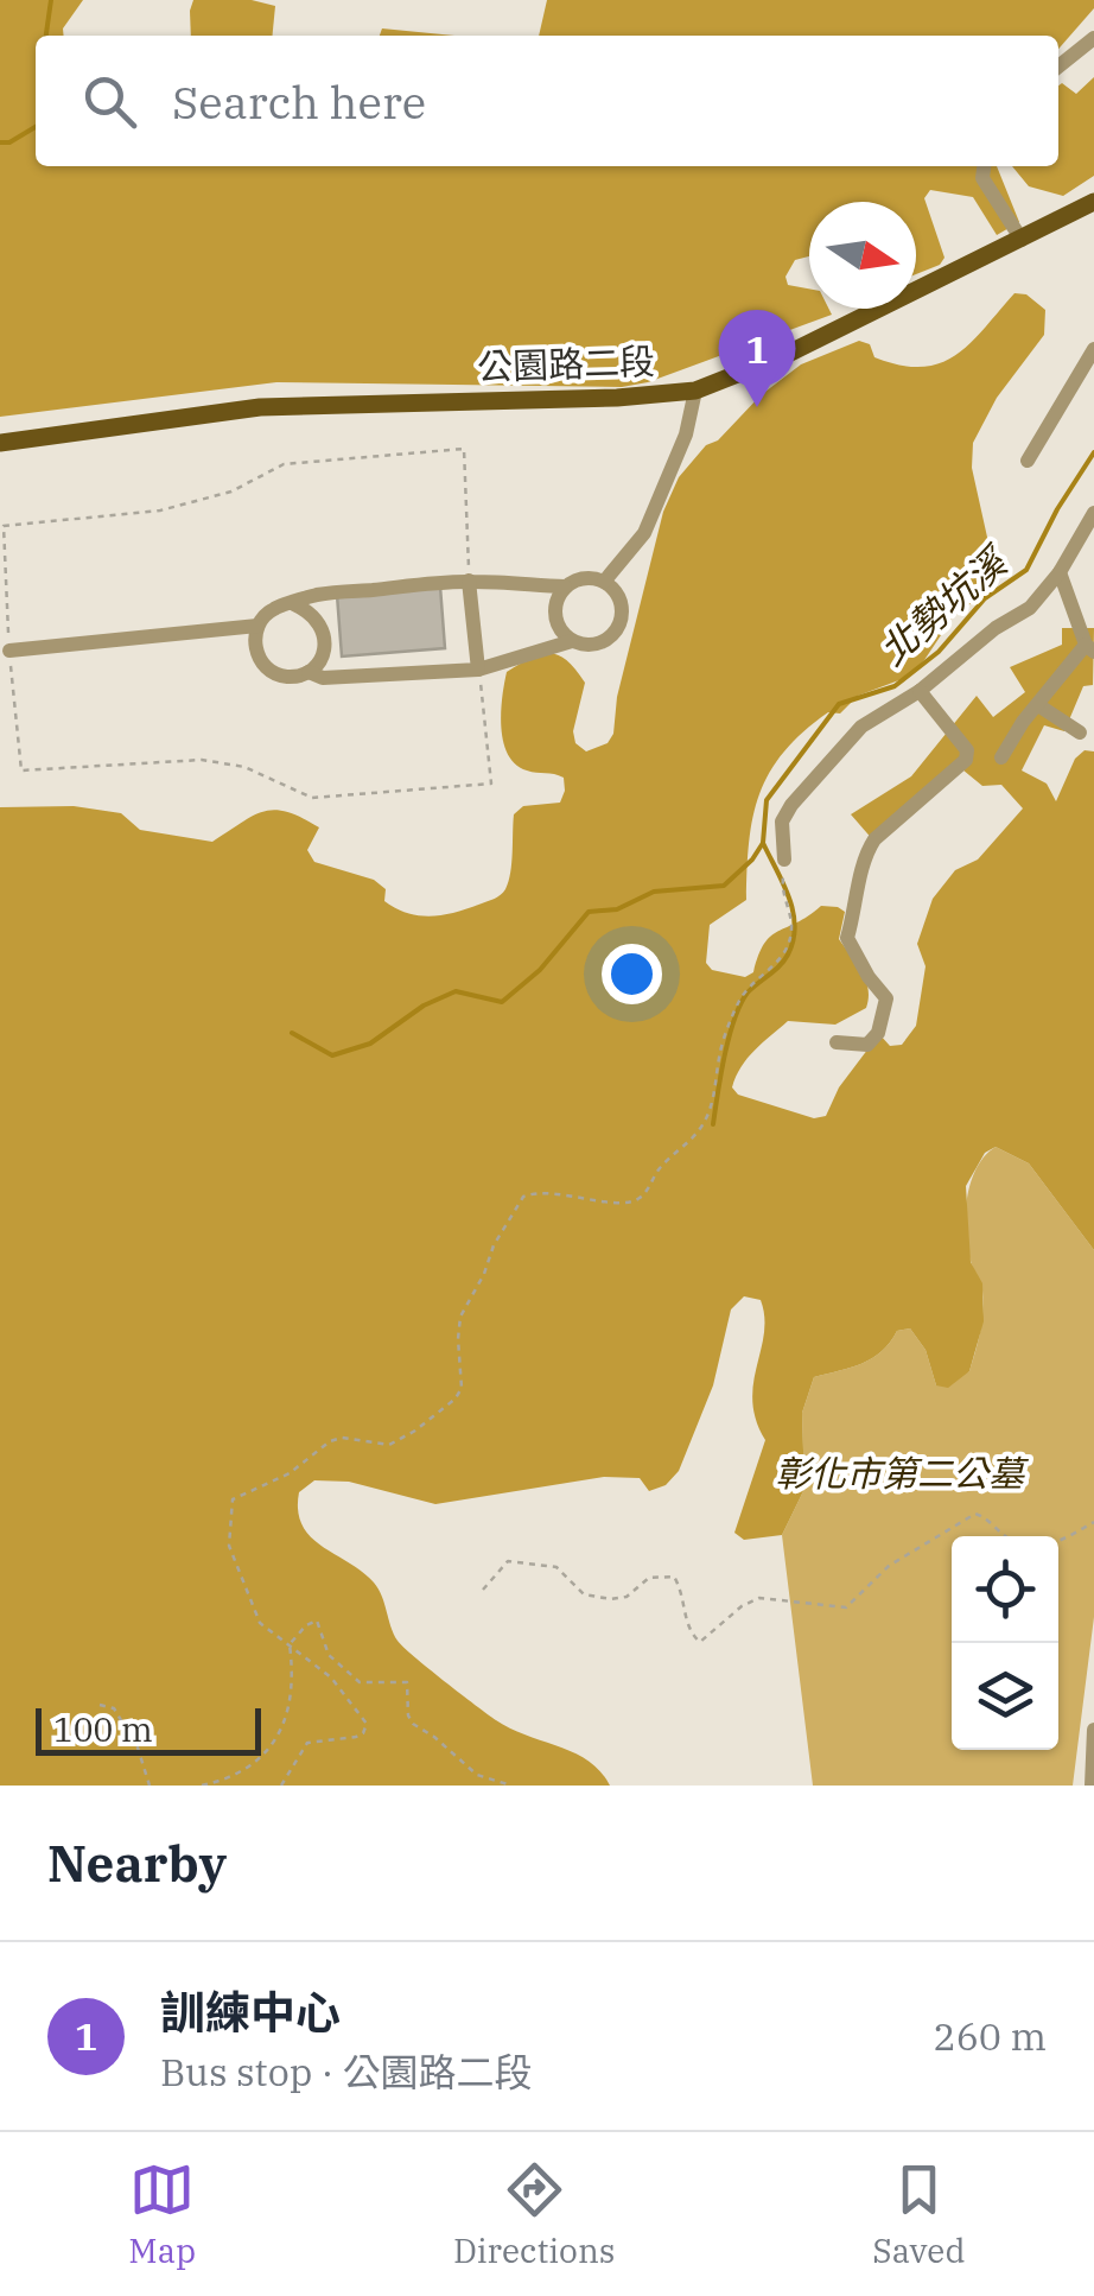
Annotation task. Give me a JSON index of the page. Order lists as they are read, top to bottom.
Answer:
{
  "streets": {
    "main road": ["公園路二段"]
  },
  "water": ["北勢坑溪"],
  "parks": ["彰化市第二公墓"],
  "scale_bar": "100 m",
  "north": "right",
  "page": {
    "search": "Search here",
    "pins": "1",
    "scale": "100 m",
    "heading": "Nearby",
    "list": [
      {
        "mark": "1",
        "name": "訓練中心",
        "note": "Bus stop · 公園路二段",
        "value": "260 m"
      }
    ],
    "nav": ["Map", "Directions", "Saved"]
  }
}
